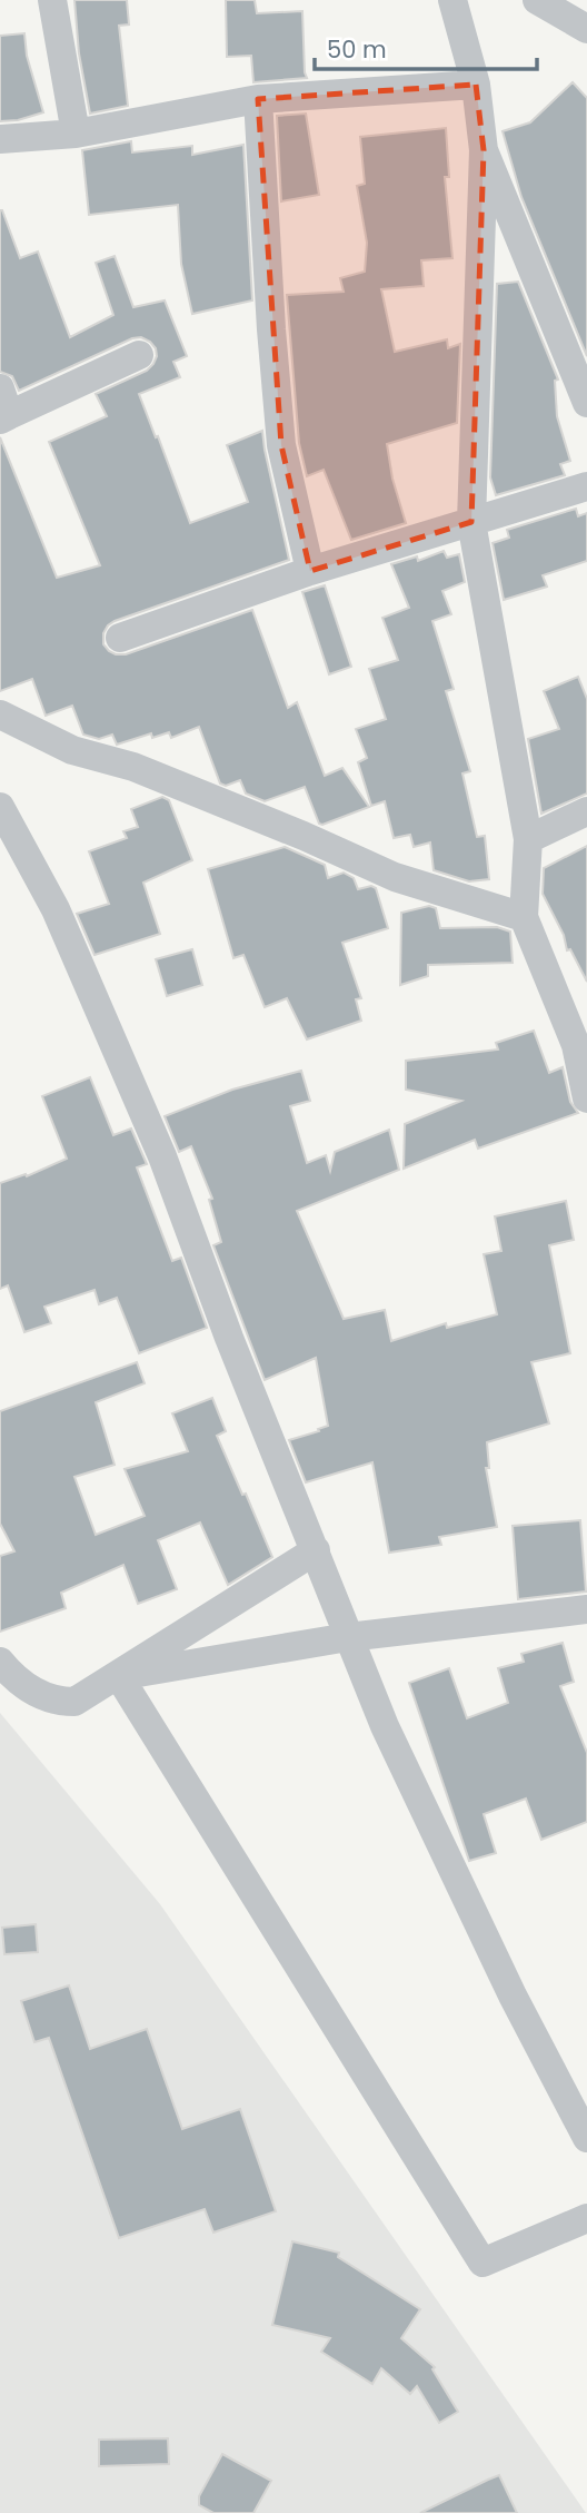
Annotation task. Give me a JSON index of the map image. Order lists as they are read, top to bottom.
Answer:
{
  "scale_bar": "50 m"
}
